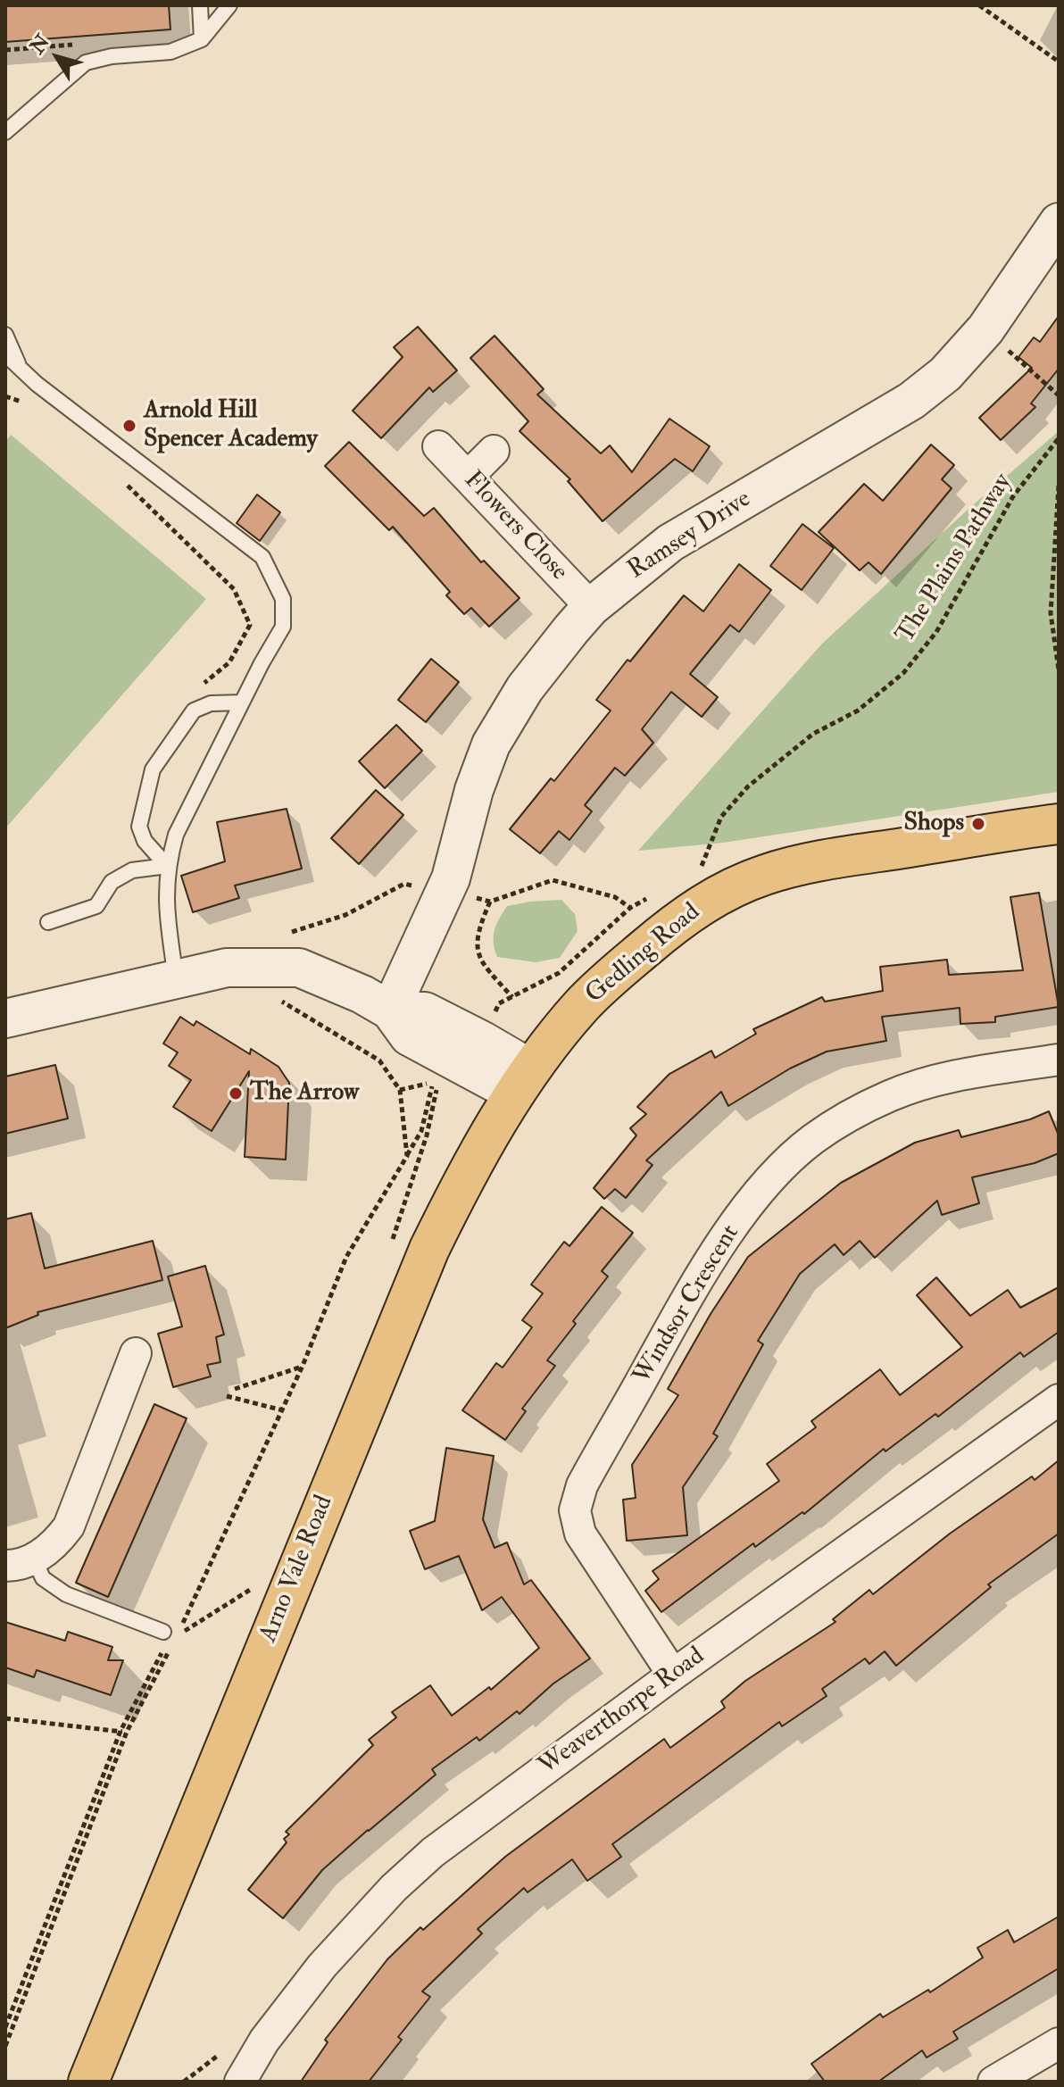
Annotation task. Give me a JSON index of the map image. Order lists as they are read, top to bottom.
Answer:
{
  "streets": {
    "main road": ["Gedling Road", "Arno Vale Road"],
    "street": [
      "Flowers Close",
      "Ramsey Drive",
      "Windsor Crescent",
      "Weaverthorpe Road"
    ],
    "path": ["The Plains Pathway"]
  },
  "crossings": [
    ["Flowers Close", "Ramsey Drive"],
    ["Gedling Road", "Arno Vale Road"],
    ["Windsor Crescent", "Weaverthorpe Road"]
  ],
  "places": ["Arnold Hill Spencer Academy", "Shops", "The Arrow"],
  "north": "top left"
}
